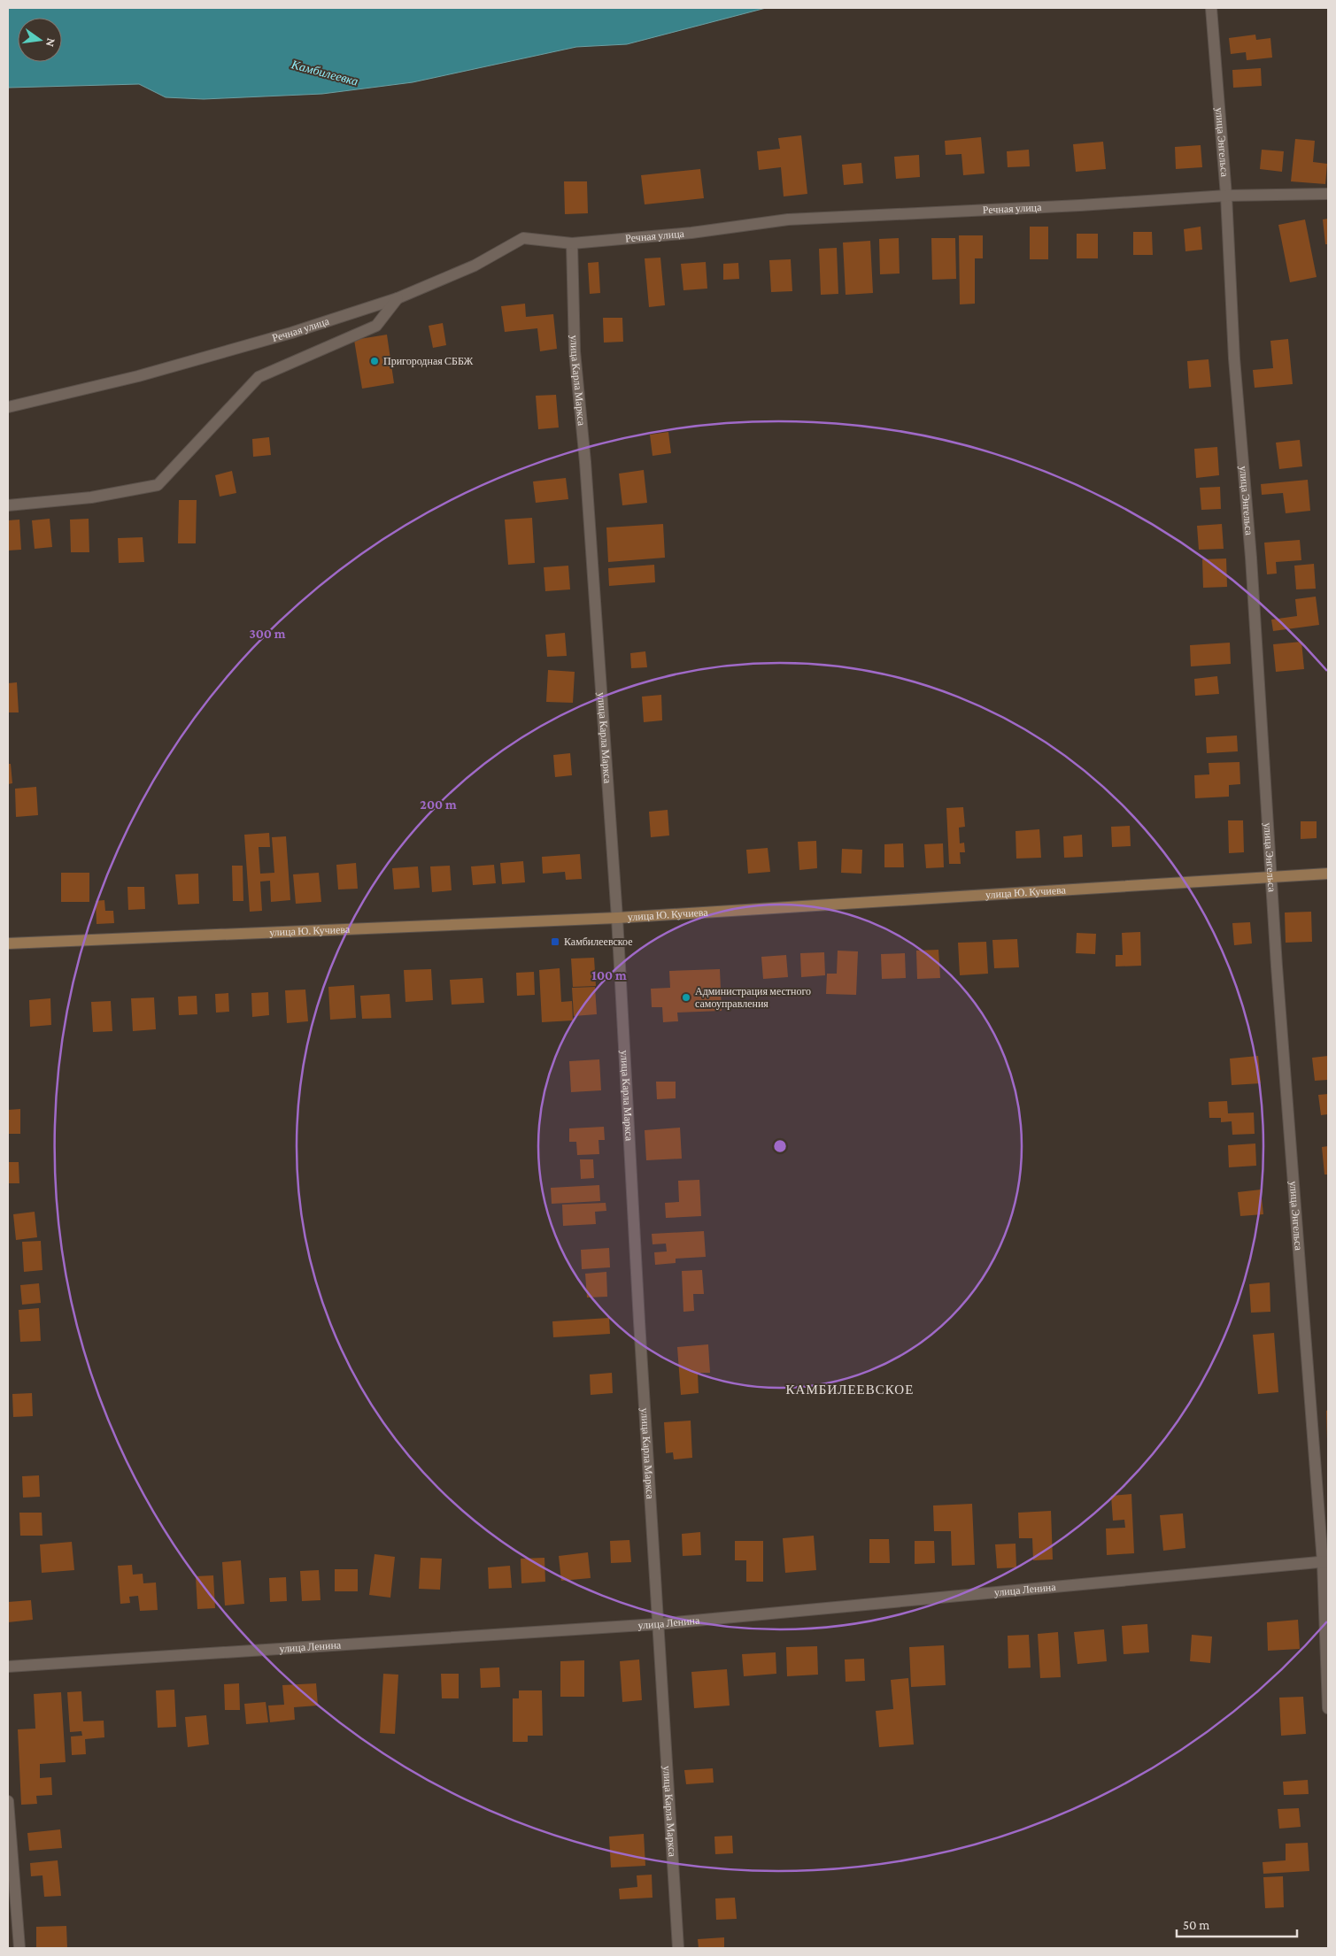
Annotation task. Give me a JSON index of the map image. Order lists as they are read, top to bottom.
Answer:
{
  "streets": {
    "street": [
      "улица Энгельса",
      "Речная улица",
      "улица Карла Маркса",
      "улица Ю. Кучиева",
      "улица Ленина"
    ]
  },
  "crossings": [
    ["улица Энгельса", "Речная улица"],
    ["улица Энгельса", "улица Ю. Кучиева"],
    ["улица Энгельса", "улица Ленина"],
    ["Речная улица", "улица Карла Маркса"],
    ["улица Карла Маркса", "улица Ю. Кучиева"],
    ["улица Карла Маркса", "улица Ленина"]
  ],
  "districts": ["КАМБИЛЕЕВСКОЕ"],
  "water": ["Камбилеевка"],
  "places": {
    "other": ["Пригородная СББЖ", "Администрация местного самоуправления"],
    "transit": ["Камбилеевское"]
  },
  "scale_bar": "50 m",
  "north": "right",
  "rings": ["300 m", "200 m", "100 m"]
}
